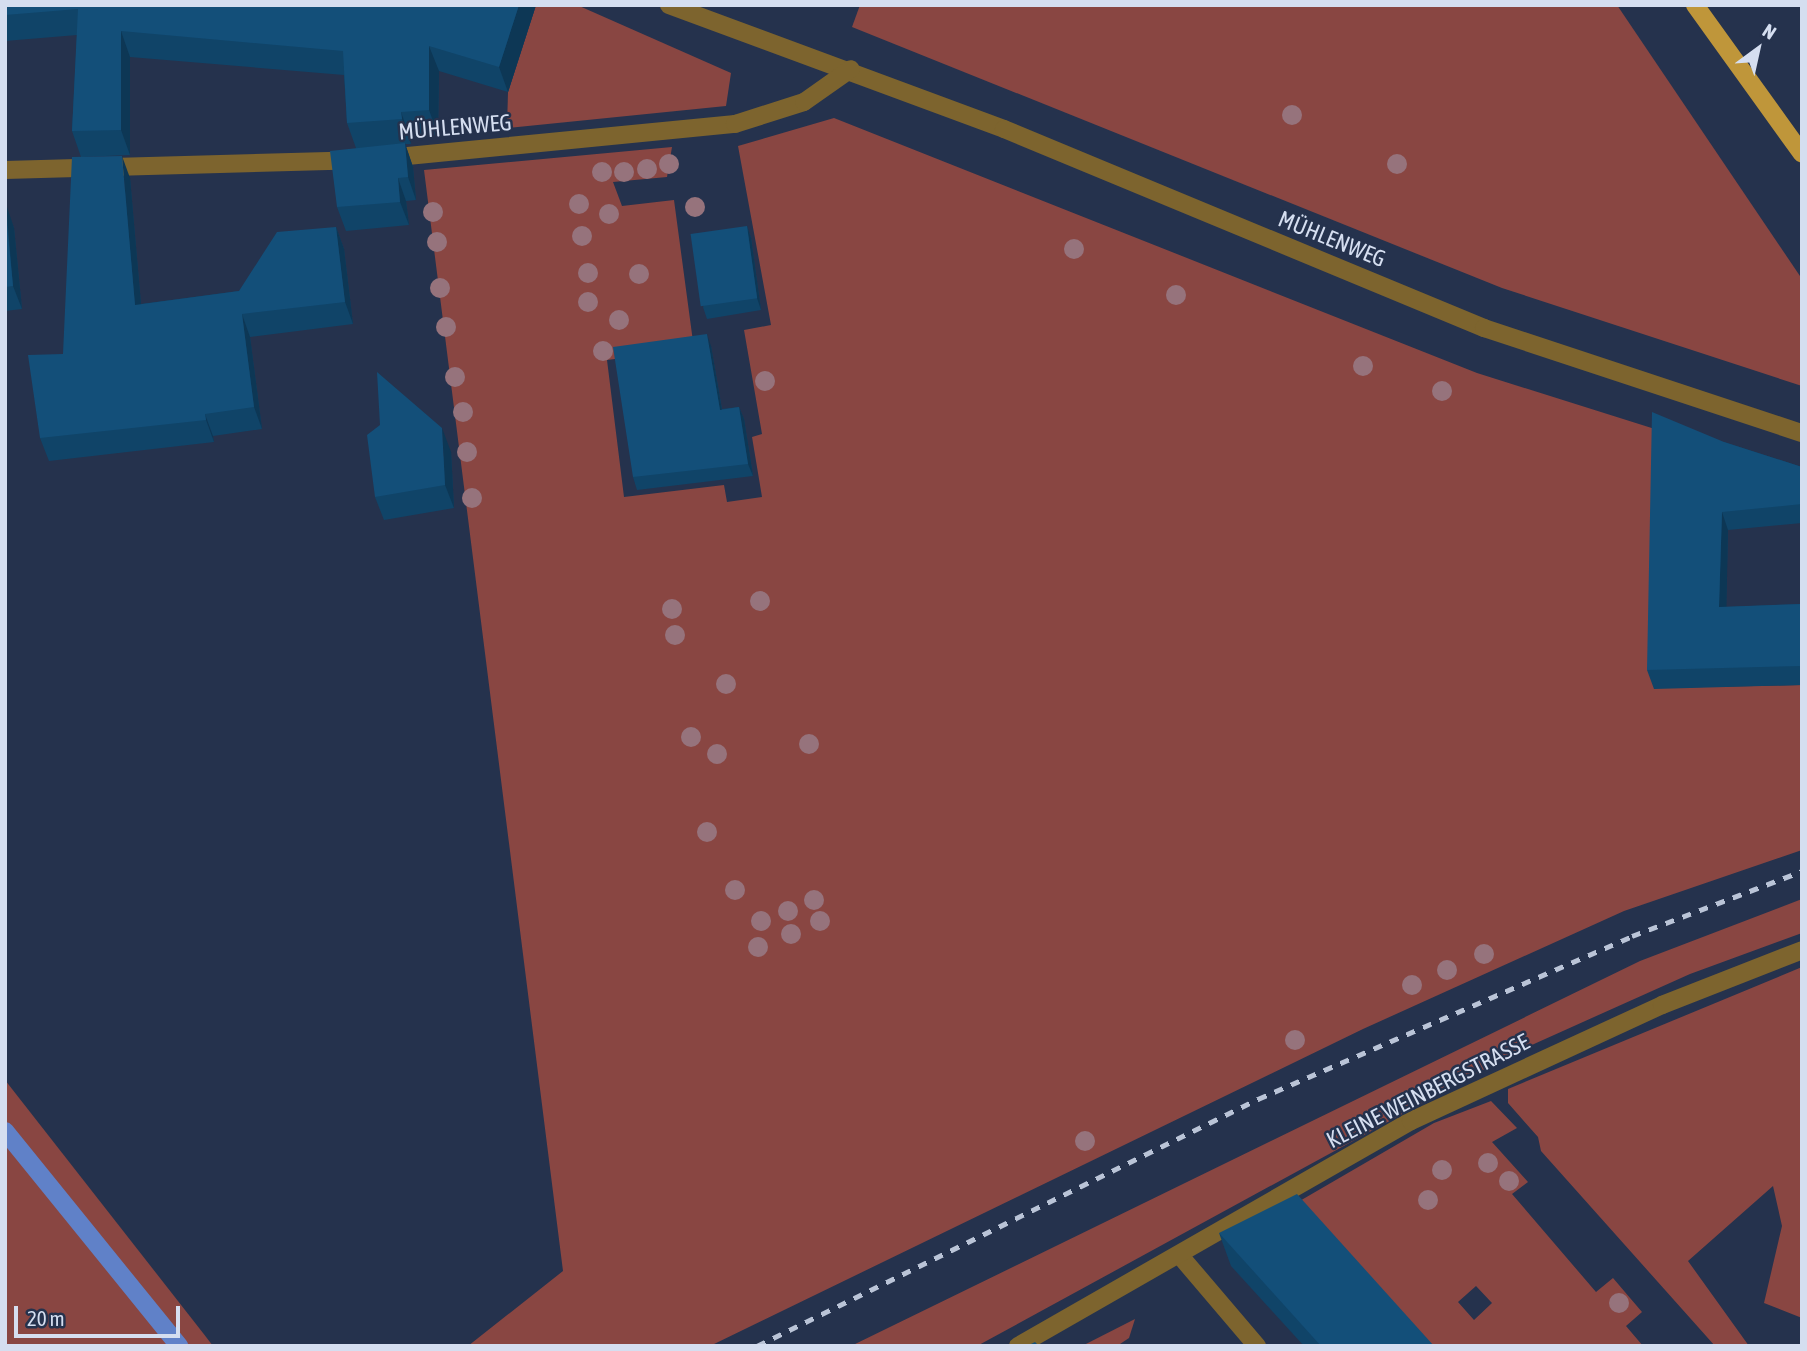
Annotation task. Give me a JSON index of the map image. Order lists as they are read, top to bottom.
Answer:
{
  "streets": {
    "street": ["MÜHLENWEG", "KLEINE WEINBERGSTRASSE"]
  },
  "scale_bar": "20 m",
  "north": "top right"
}
